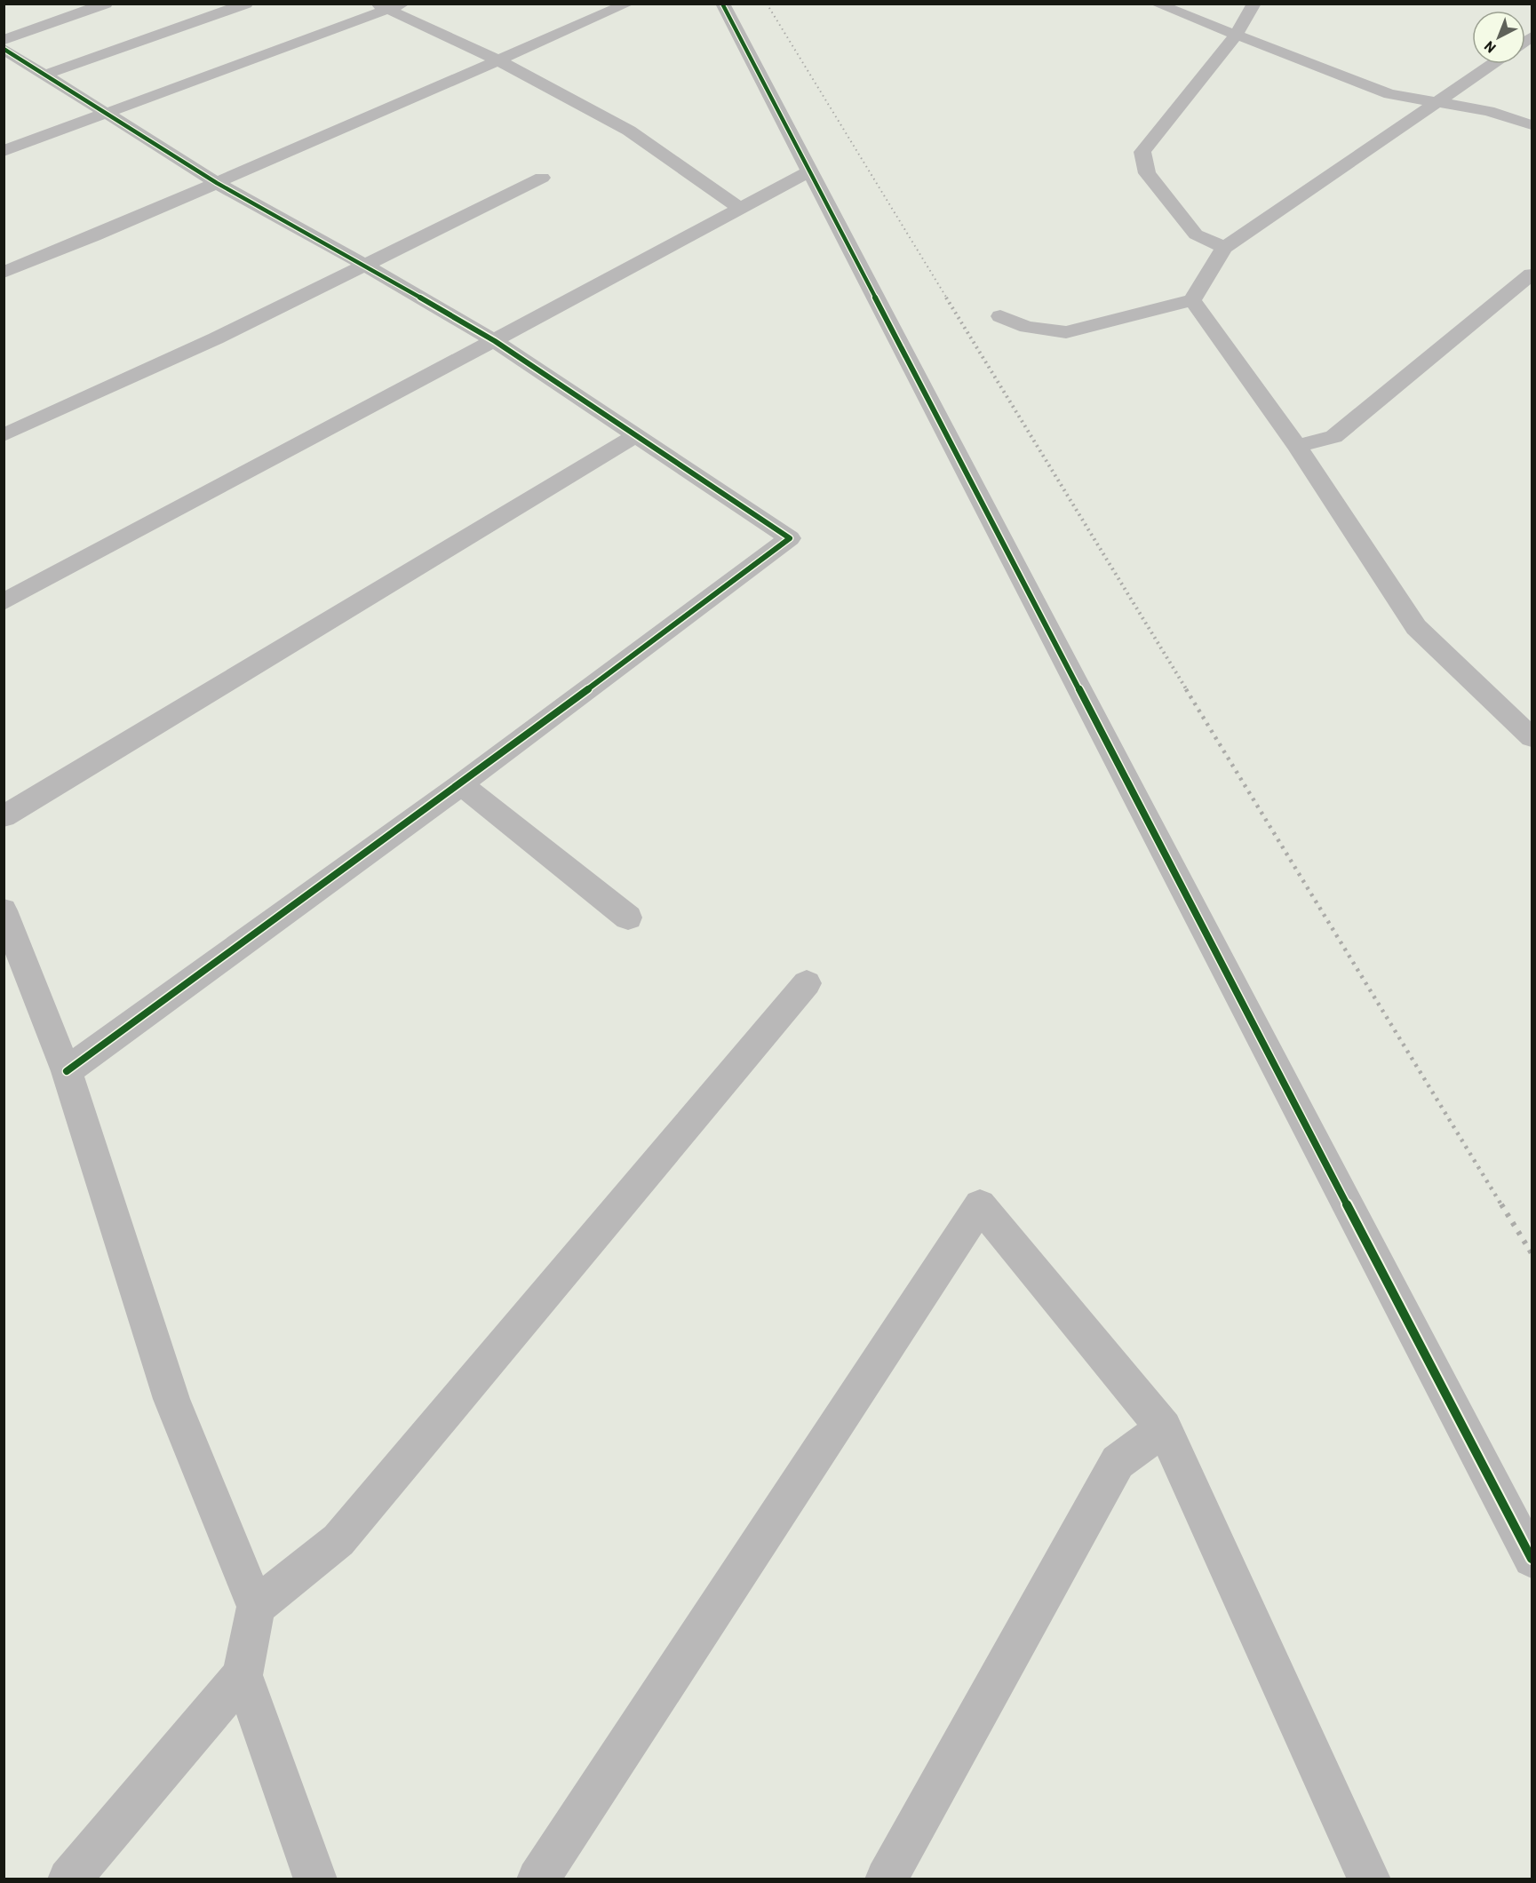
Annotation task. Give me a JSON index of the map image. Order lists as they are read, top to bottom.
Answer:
{
  "north": "bottom left"
}
